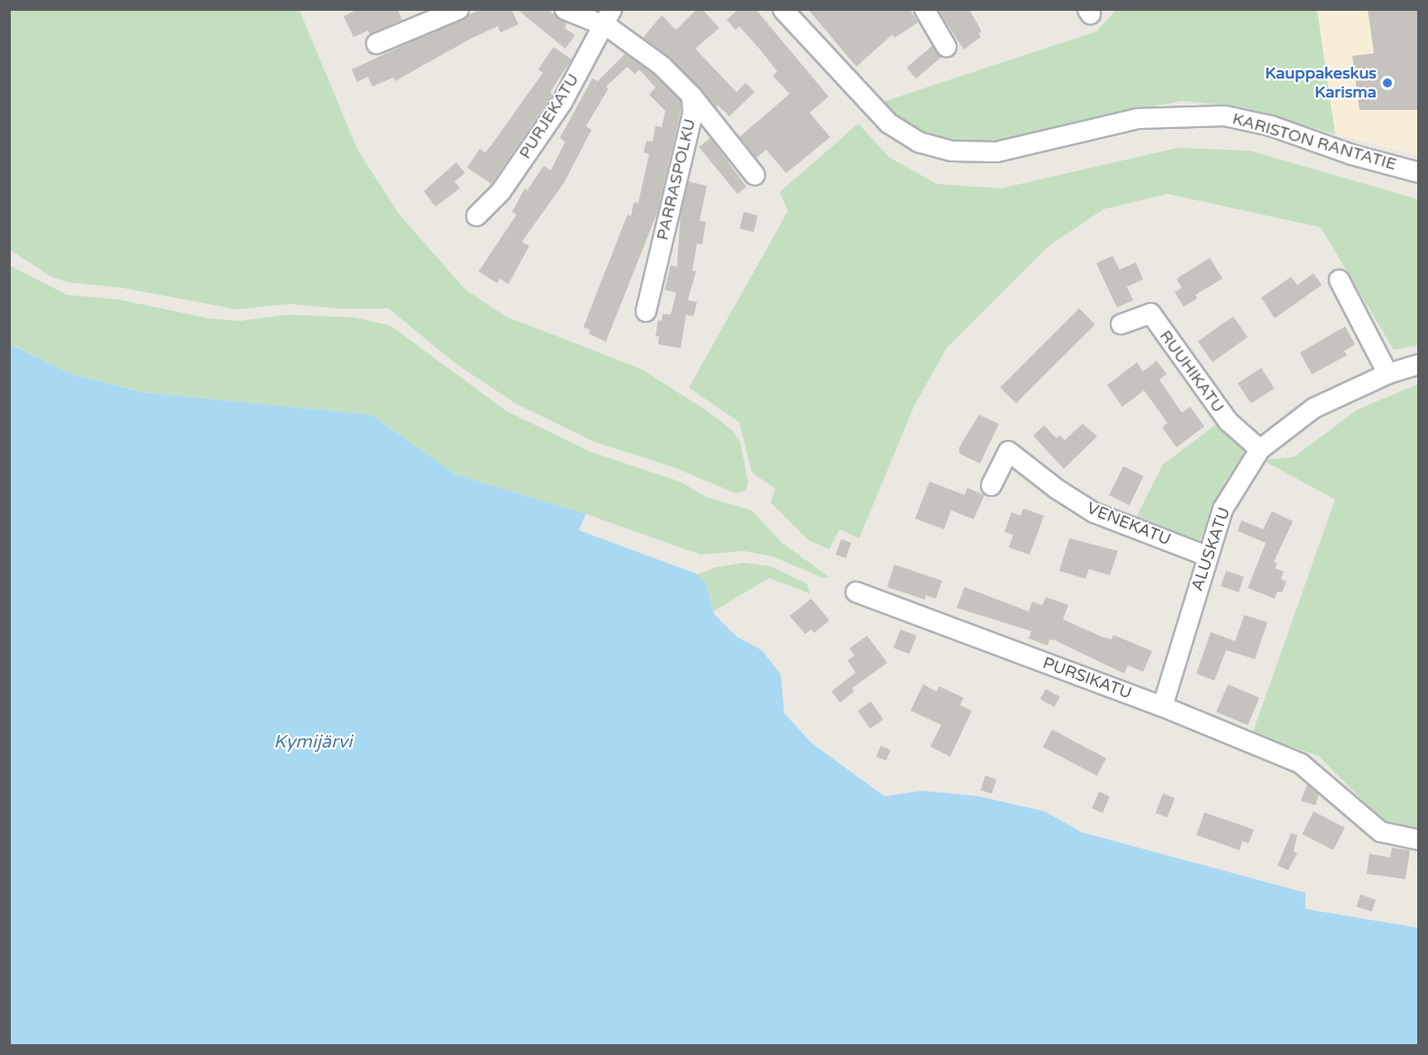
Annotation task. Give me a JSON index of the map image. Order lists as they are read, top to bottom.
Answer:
{
  "streets": {
    "street": [
      "PURJEKATU",
      "KARISTON RANTATIE",
      "PARRASPOLKU",
      "RUUHIKATU",
      "VENEKATU",
      "ALUSKATU",
      "PURSIKATU"
    ]
  },
  "crossings": [
    ["PURJEKATU", "PARRASPOLKU"],
    ["RUUHIKATU", "ALUSKATU"],
    ["VENEKATU", "ALUSKATU"],
    ["ALUSKATU", "PURSIKATU"]
  ],
  "water": ["Kymijärvi"],
  "places": ["Kauppakeskus Karisma"]
}
